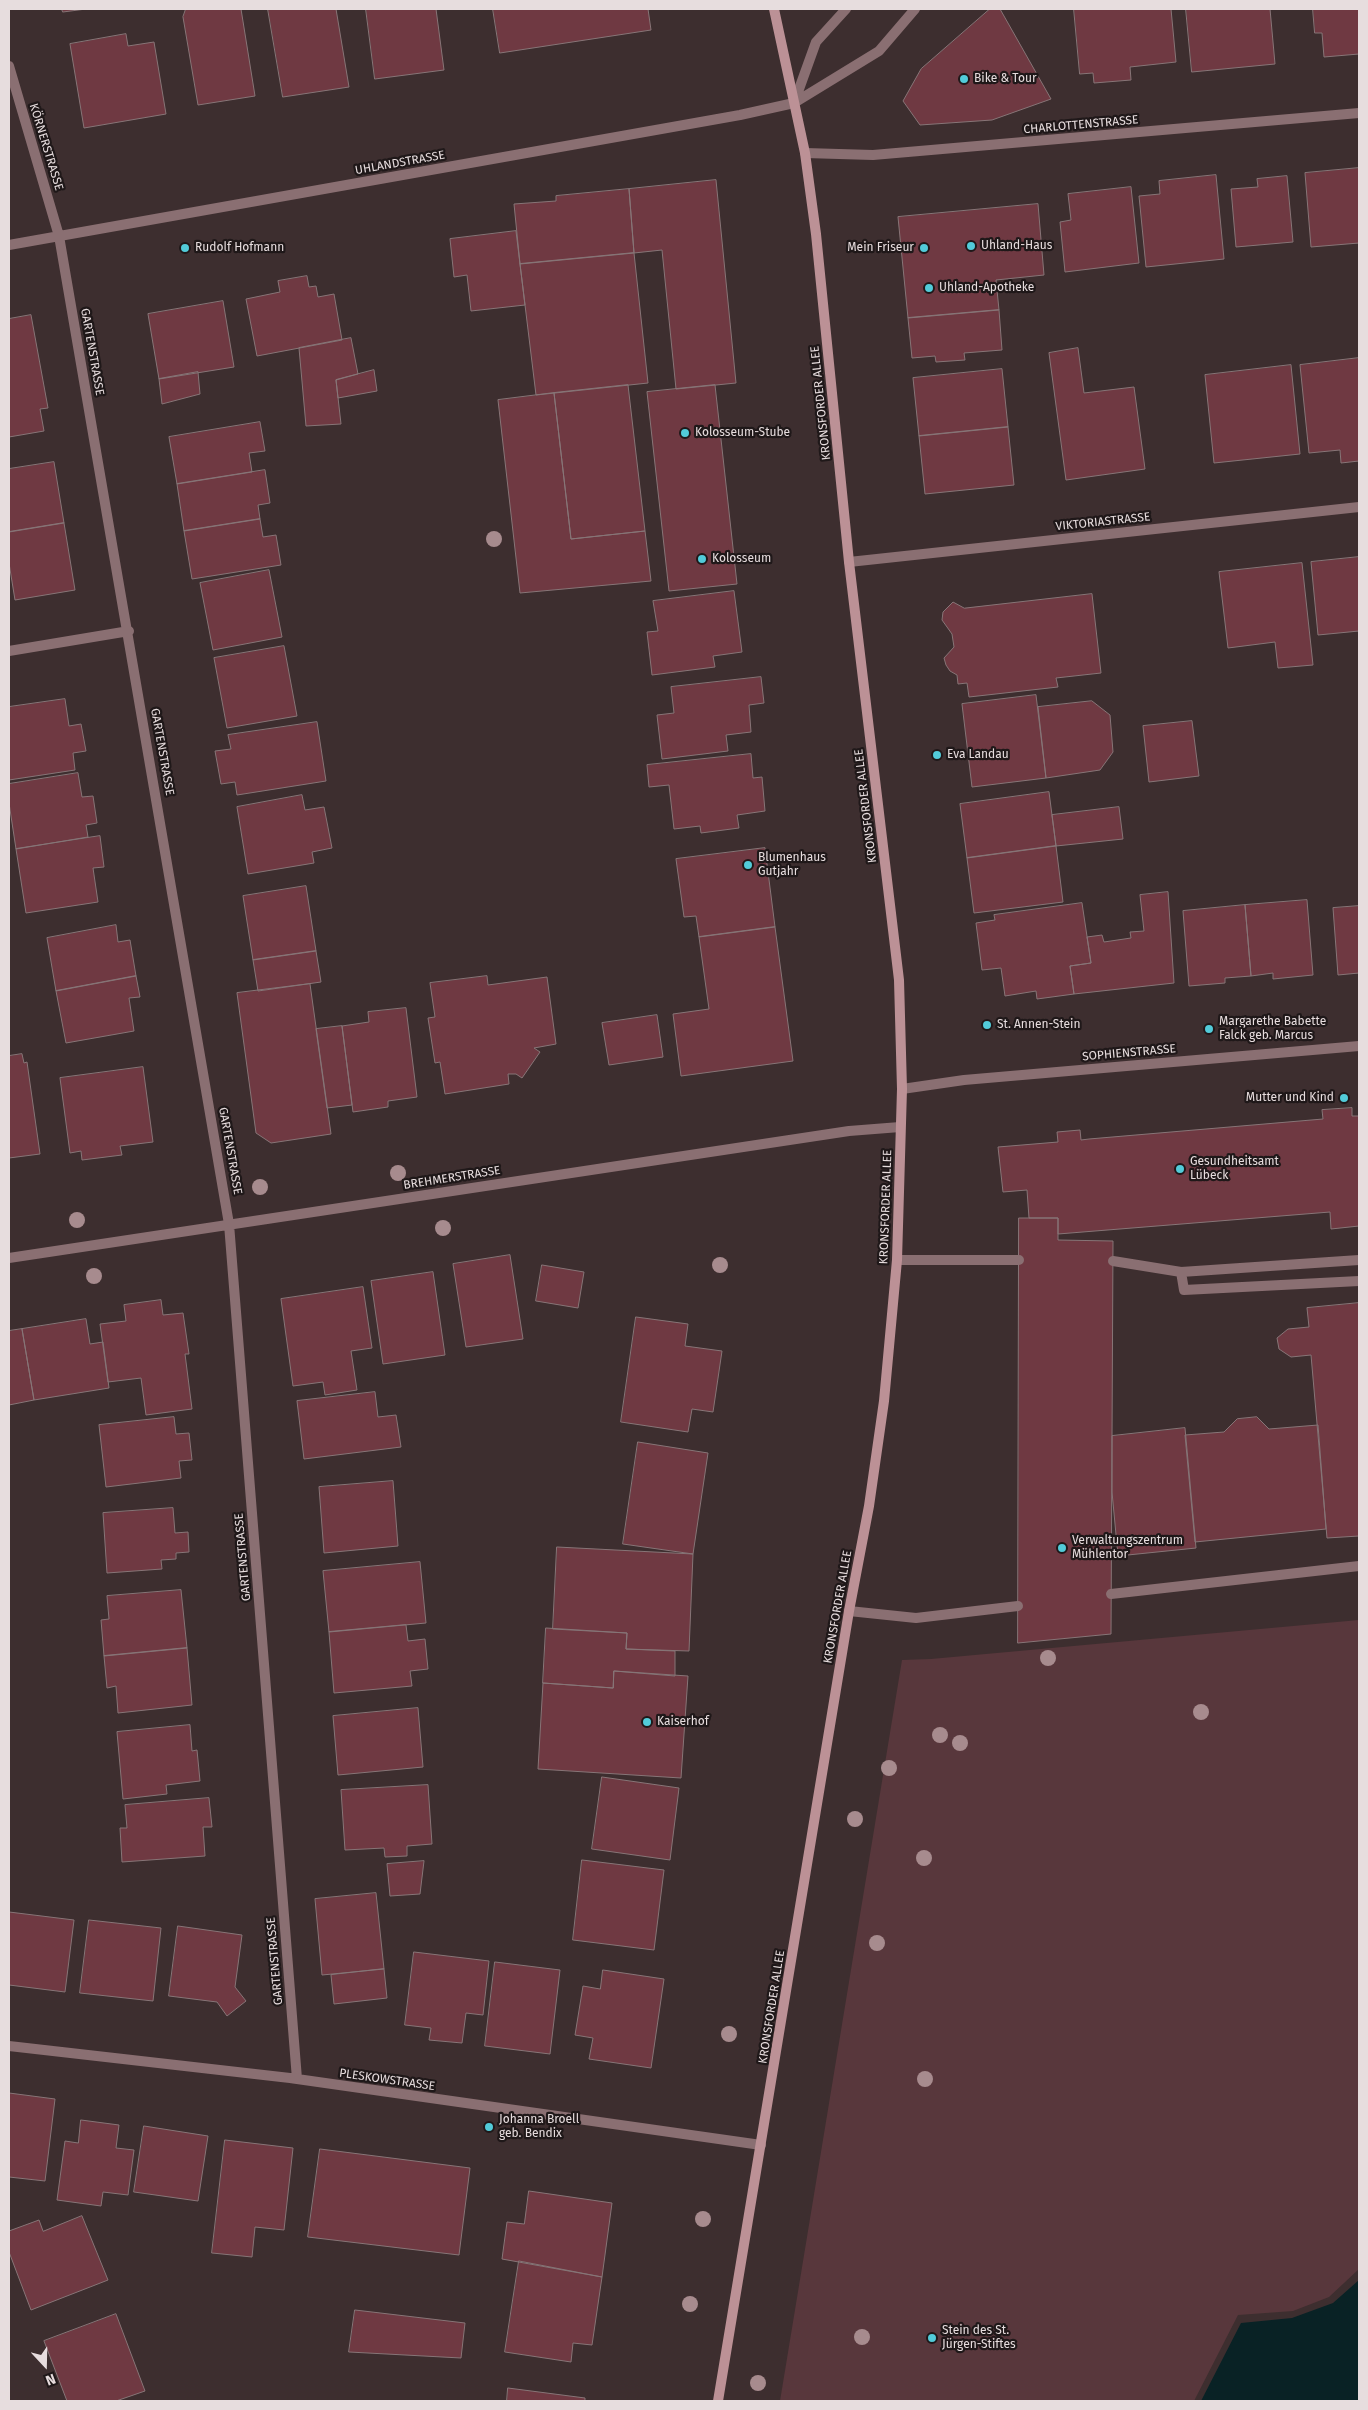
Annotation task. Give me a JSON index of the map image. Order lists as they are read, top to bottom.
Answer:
{
  "streets": {
    "main road": ["KRONSFORDER ALLEE"],
    "street": [
      "CHARLOTTENSTRASSE",
      "KÖRNERSTRASSE",
      "UHLANDSTRASSE",
      "GARTENSTRASSE",
      "VIKTORIASTRASSE",
      "SOPHIENSTRASSE",
      "BREHMERSTRASSE",
      "PLESKOWSTRASSE"
    ]
  },
  "crossings": [
    ["CHARLOTTENSTRASSE", "KRONSFORDER ALLEE"],
    ["KÖRNERSTRASSE", "UHLANDSTRASSE"],
    ["KÖRNERSTRASSE", "GARTENSTRASSE"],
    ["UHLANDSTRASSE", "GARTENSTRASSE"],
    ["UHLANDSTRASSE", "KRONSFORDER ALLEE"],
    ["GARTENSTRASSE", "BREHMERSTRASSE"],
    ["GARTENSTRASSE", "PLESKOWSTRASSE"],
    ["KRONSFORDER ALLEE", "VIKTORIASTRASSE"],
    ["KRONSFORDER ALLEE", "SOPHIENSTRASSE"],
    ["KRONSFORDER ALLEE", "BREHMERSTRASSE"],
    ["KRONSFORDER ALLEE", "PLESKOWSTRASSE"]
  ],
  "places": [
    "Bike & Tour",
    "Uhland-Haus",
    "Rudolf Hofmann",
    "Mein Friseur",
    "Uhland-Apotheke",
    "Kolosseum-Stube",
    "Kolosseum",
    "Eva Landau",
    "Blumenhaus Gutjahr",
    "St. Annen-Stein",
    "Margarethe Babette Falck geb. Marcus",
    "Mutter und Kind",
    "Gesundheitsamt Lübeck",
    "Verwaltungszentrum Mühlentor",
    "Kaiserhof",
    "Johanna Broell geb. Bendix",
    "Stein des St. Jürgen-Stiftes"
  ],
  "north": "bottom"
}
